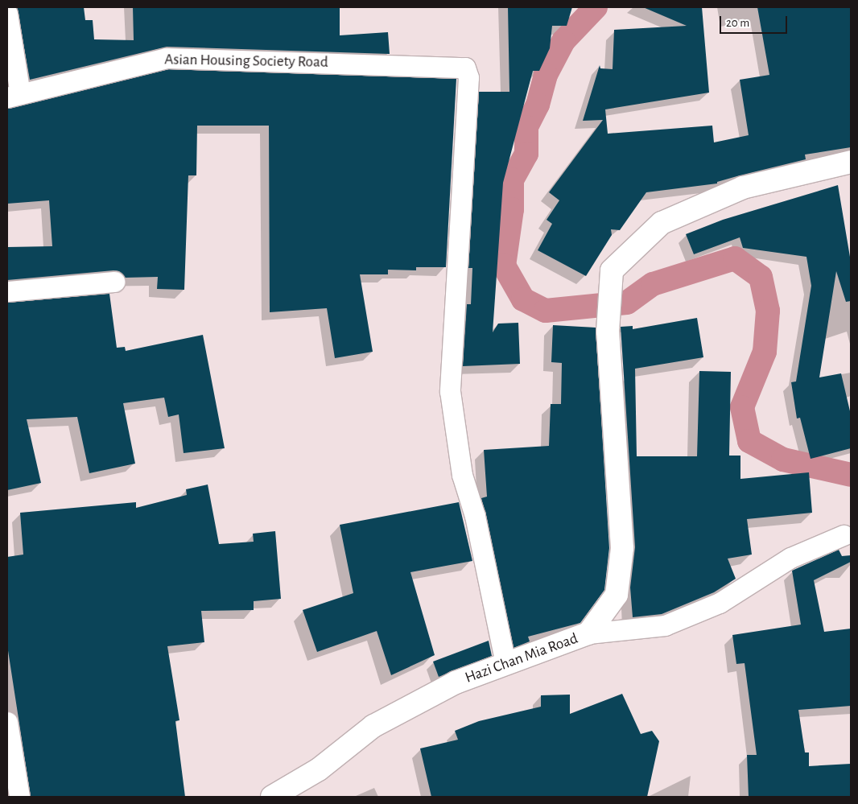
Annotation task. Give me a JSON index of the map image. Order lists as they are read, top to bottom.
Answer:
{
  "streets": {
    "street": ["Asian Housing Society Road", "Hazi Chan Mia Road"]
  },
  "crossings": [
    ["Asian Housing Society Road", "Hazi Chan Mia Road"]
  ],
  "scale_bar": "20 m"
}
